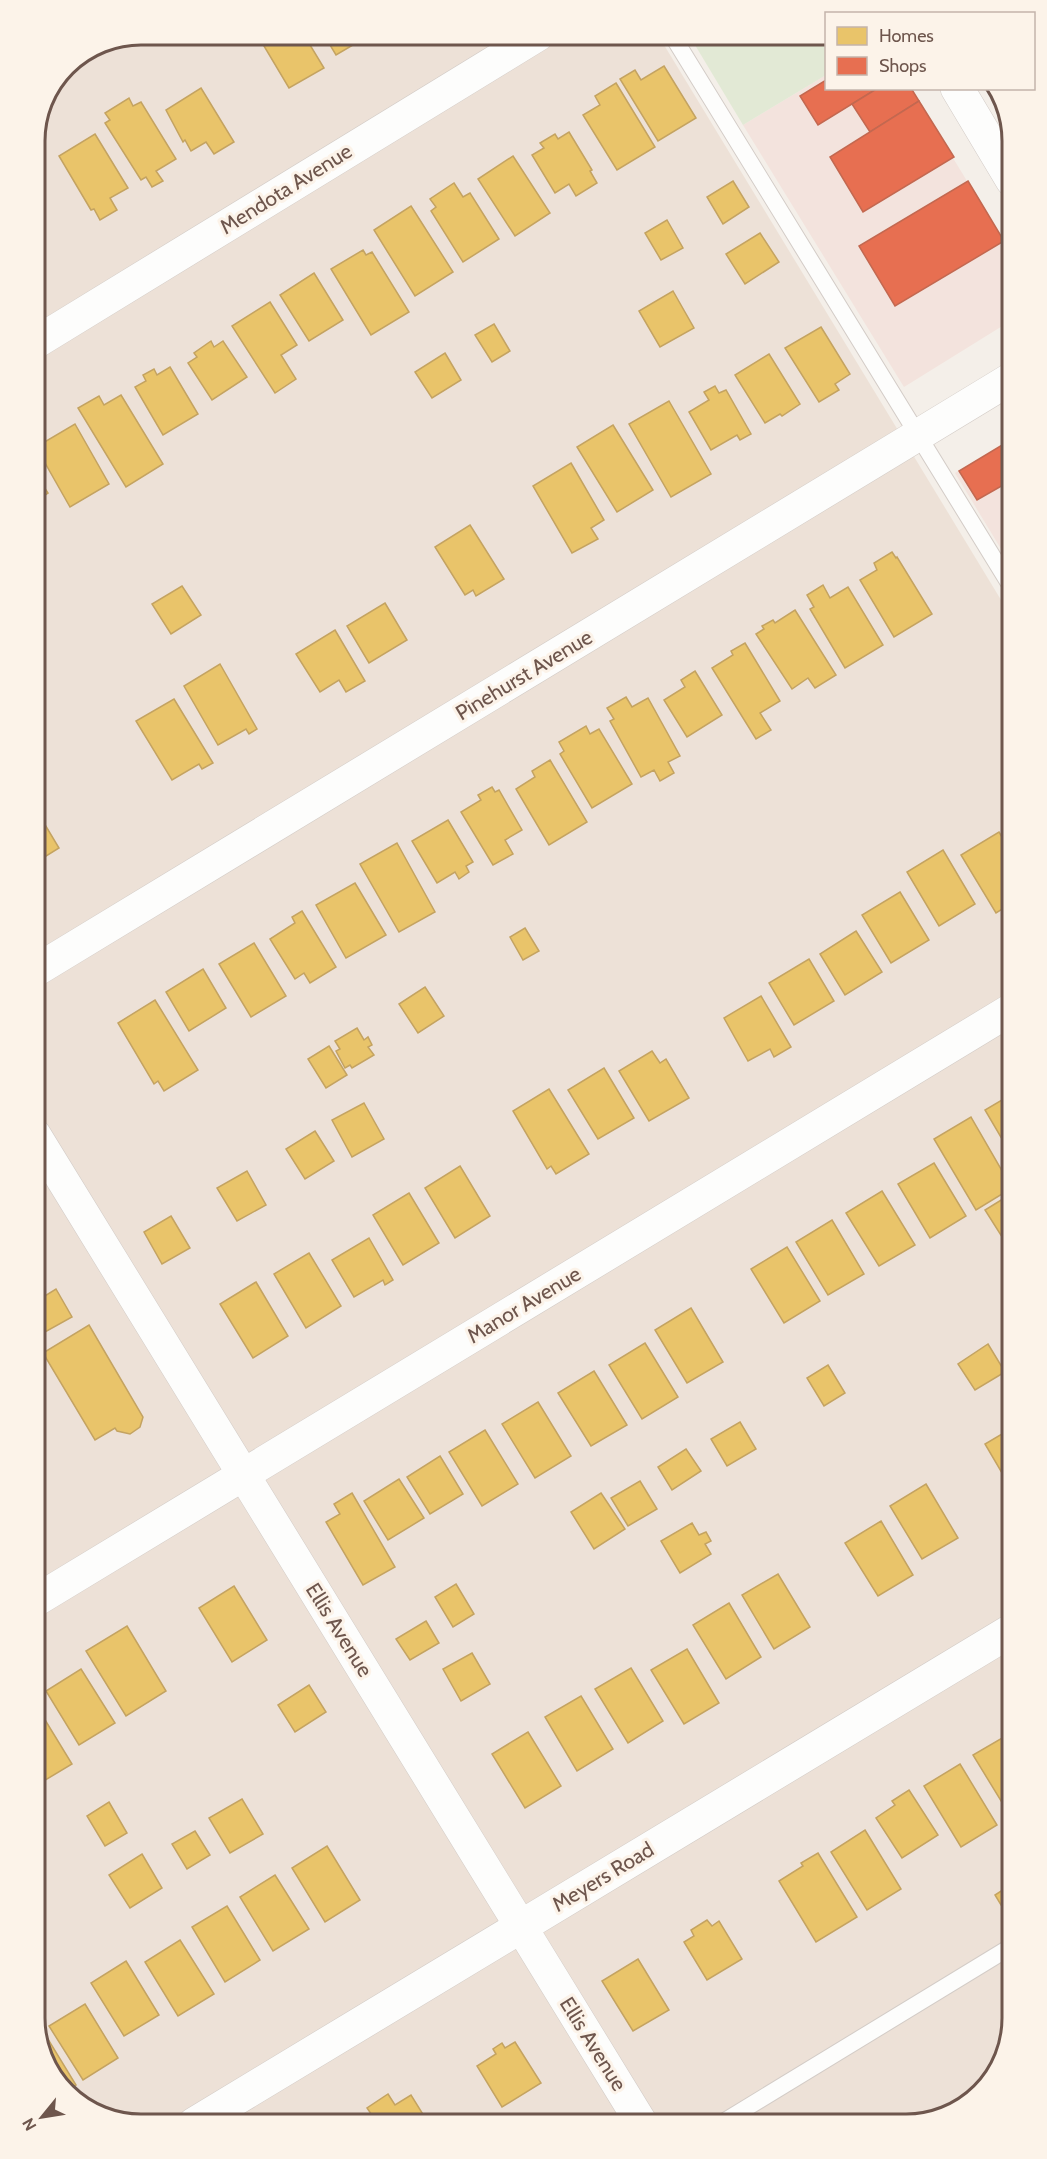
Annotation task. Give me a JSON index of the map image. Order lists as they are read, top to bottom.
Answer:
{
  "streets": {
    "street": [
      "Mendota Avenue",
      "Pinehurst Avenue",
      "Manor Avenue",
      "Ellis Avenue",
      "Meyers Road"
    ]
  },
  "crossings": [
    ["Manor Avenue", "Ellis Avenue"],
    ["Ellis Avenue", "Meyers Road"]
  ],
  "legend": ["Homes", "Shops"],
  "north": "bottom left"
}
